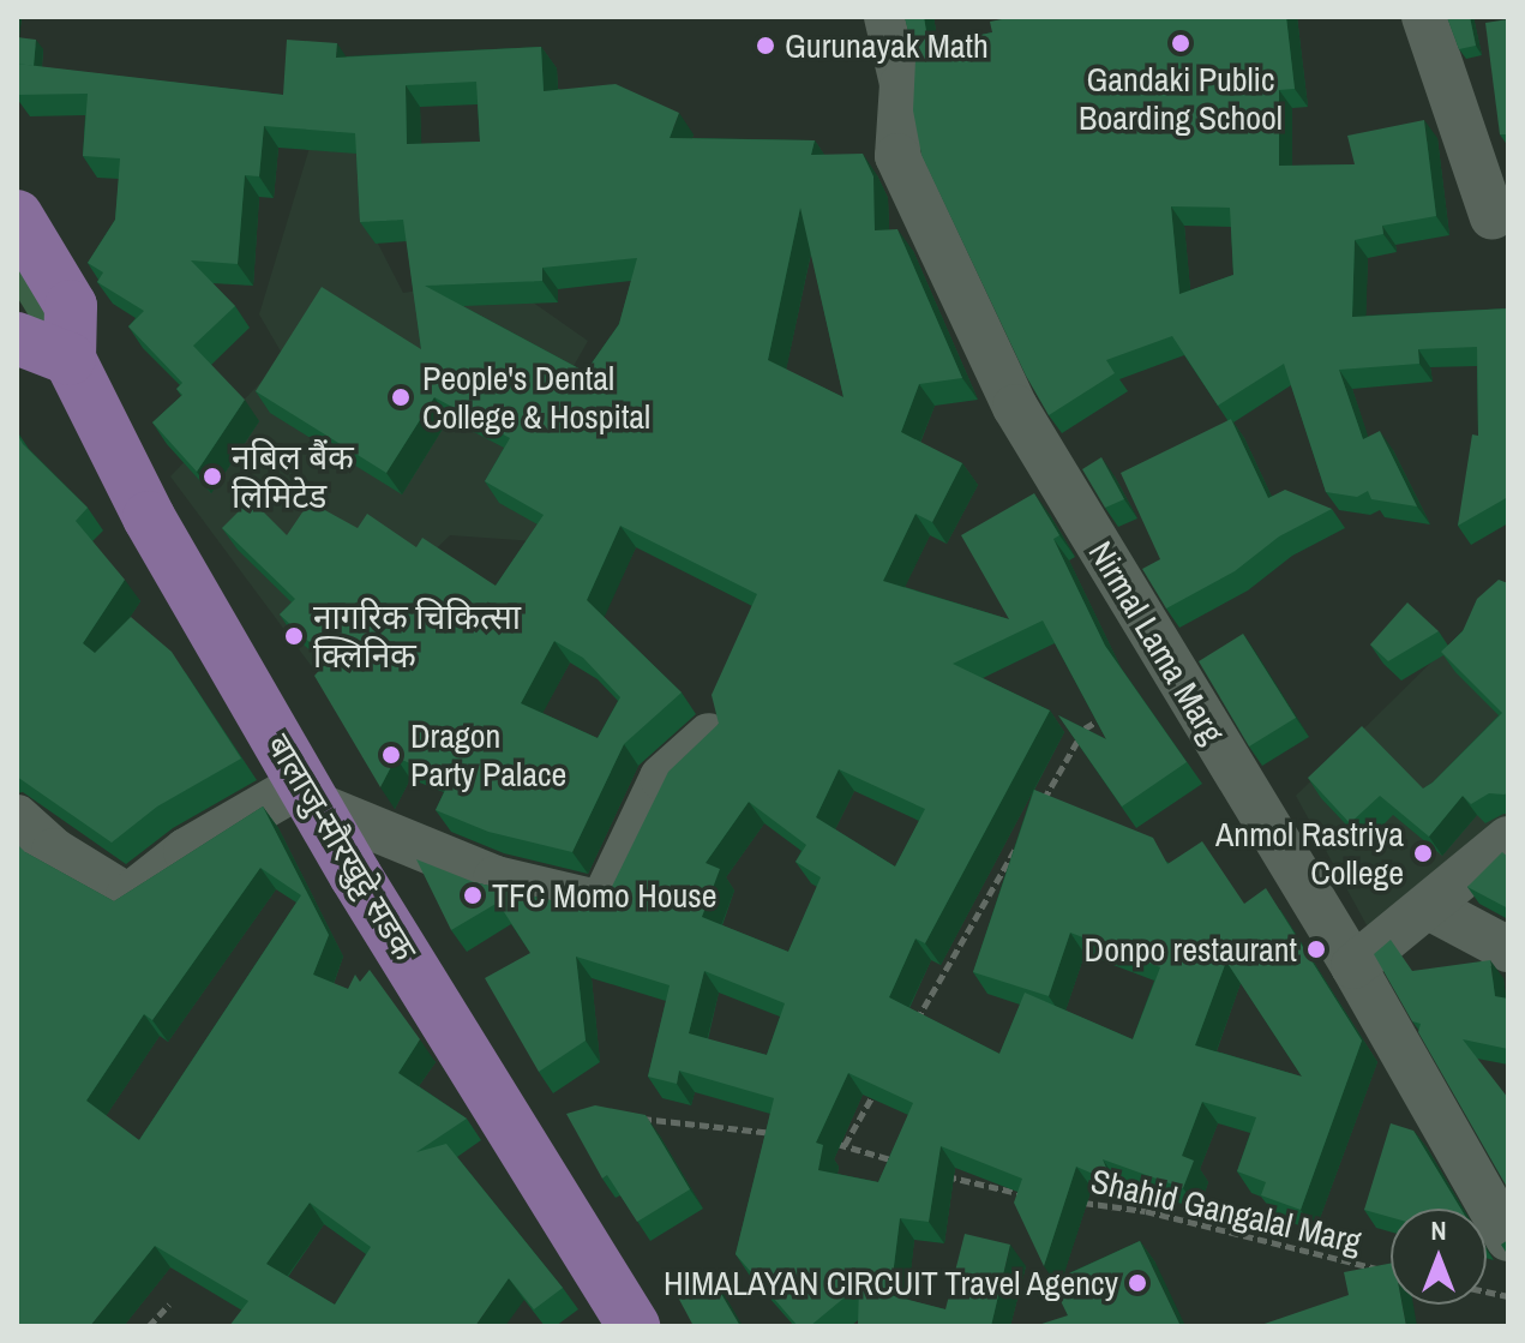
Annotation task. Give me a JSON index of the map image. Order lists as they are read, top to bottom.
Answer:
{
  "streets": {
    "main road": ["बालाजु-सौरखुट्टे सडक"],
    "street": ["Nirmal Lama Marg"],
    "path": ["Shahid Gangalal Marg"]
  },
  "places": [
    "Gandaki Public Boarding School",
    "Gurunayak Math",
    "People's Dental College & Hospital",
    "नबिल बैंक लिमिटेड",
    "नागरिक चिकित्सा क्लिनिक",
    "Dragon Party Palace",
    "Anmol Rastriya College",
    "TFC Momo House",
    "Donpo restaurant",
    "HIMALAYAN CIRCUIT Travel Agency"
  ],
  "north": "top"
}
